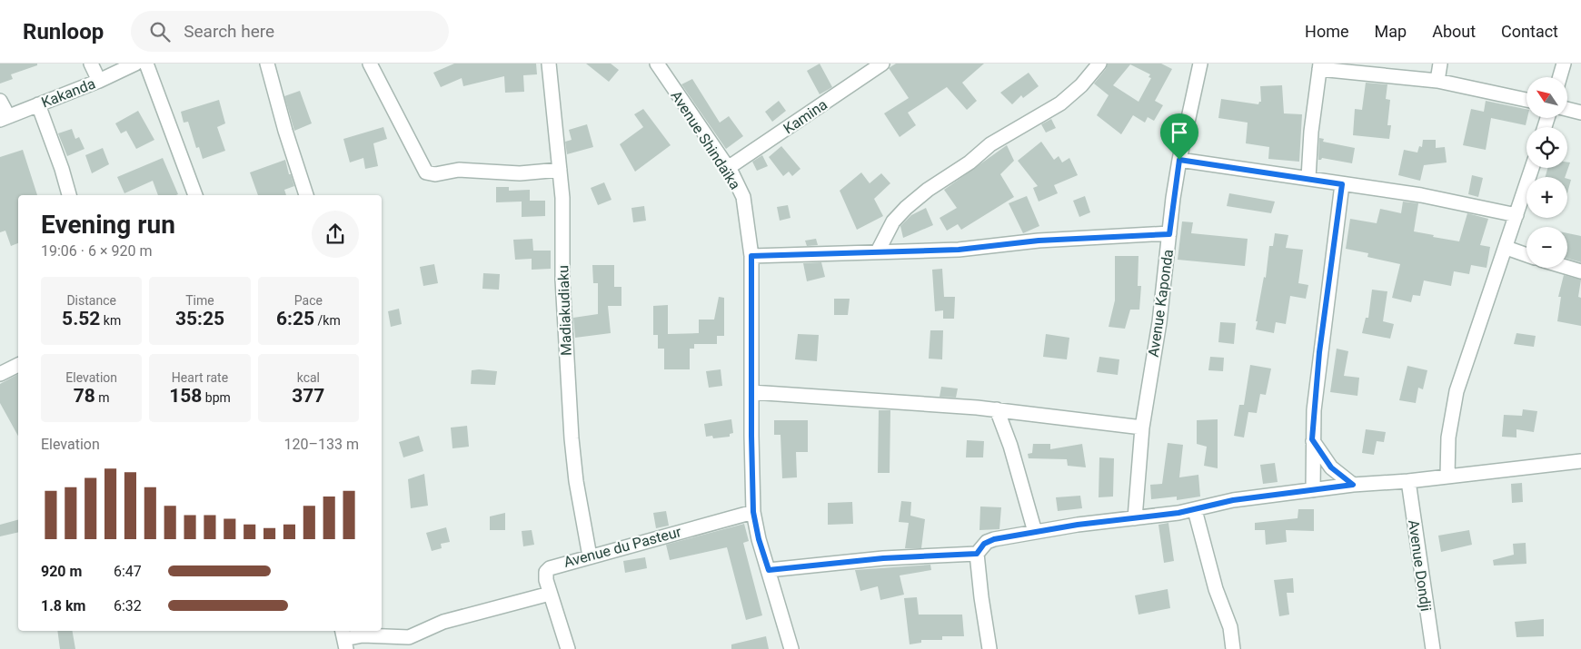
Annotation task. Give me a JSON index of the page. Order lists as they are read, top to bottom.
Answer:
{
  "streets": {
    "street": [
      "Kakanda",
      "Kamina",
      "Avenue Shindaïka",
      "Avenue Kaponda",
      "Madiakudiaku",
      "Avenue du Pasteur",
      "Avenue Dondji"
    ]
  },
  "crossings": [
    ["Kamina", "Avenue Shindaïka"],
    ["Avenue Shindaïka", "Avenue du Pasteur"],
    ["Madiakudiaku", "Avenue du Pasteur"]
  ],
  "north": "top left",
  "page": {
    "header": "Runloop",
    "search": "Search here",
    "nav": [
      "Home",
      "Map",
      "About",
      "Contact"
    ],
    "map_buttons": ["+", "−"],
    "heading": ["Evening run", "19:06 · 6 × 920 m"],
    "stats": [
      ["Distance", "5.52 km"],
      ["Time", "35:25"],
      ["Pace", "6:25 /km"],
      ["Elevation", "78 m"],
      ["Heart rate", "158 bpm"],
      ["kcal", "377"]
    ],
    "chart": ["Elevation", "120–133 m"],
    "list": [
      {
        "name": "920 m",
        "note": "6:47"
      },
      {
        "name": "1.8 km",
        "note": "6:32"
      }
    ]
  }
}
